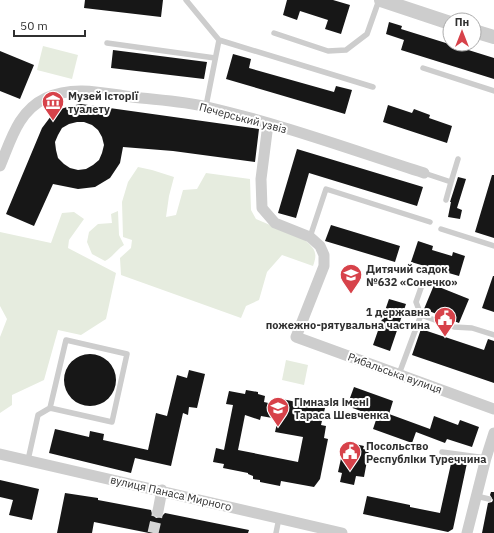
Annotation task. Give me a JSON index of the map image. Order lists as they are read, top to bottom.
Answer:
{
  "streets": {
    "street": ["Печерський узвіз", "Рибальська вулиця", "вулиця Панаса Мирного"]
  },
  "places": {
    "museum": ["Музей історії туалету"],
    "school or university": ["Дитячий садок №632 «Сонечко»", "Гімназія імені Тараса Шевченка"],
    "public building": ["1 державна пожежно-рятувальна частина", "Посольство Республіки Туреччина"]
  },
  "scale_bar": "50 m",
  "north": "top"
}
